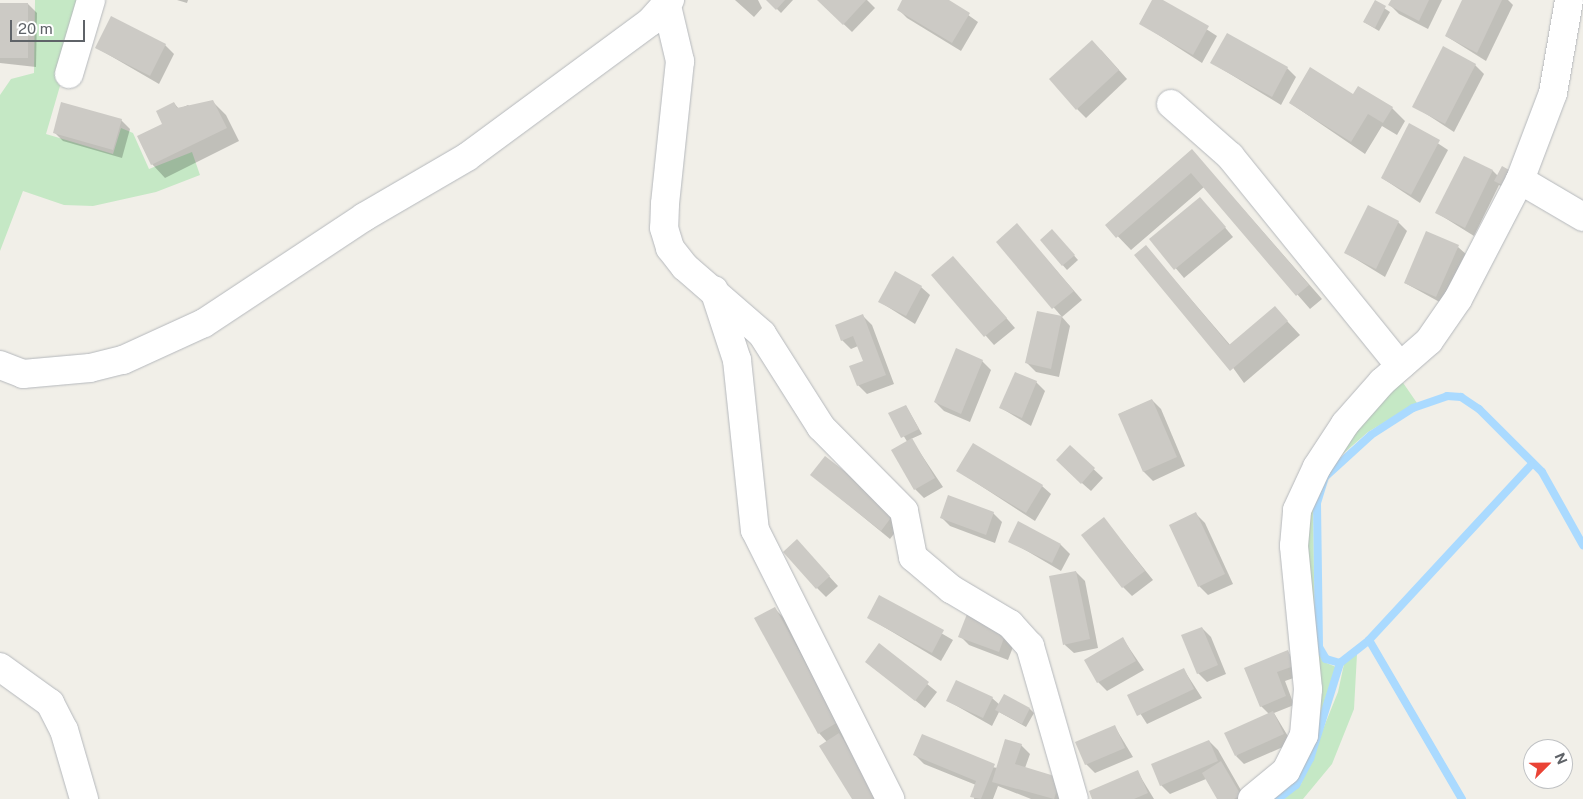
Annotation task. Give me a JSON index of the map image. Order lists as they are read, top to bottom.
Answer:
{
  "scale_bar": "20 m",
  "north": "top right"
}
